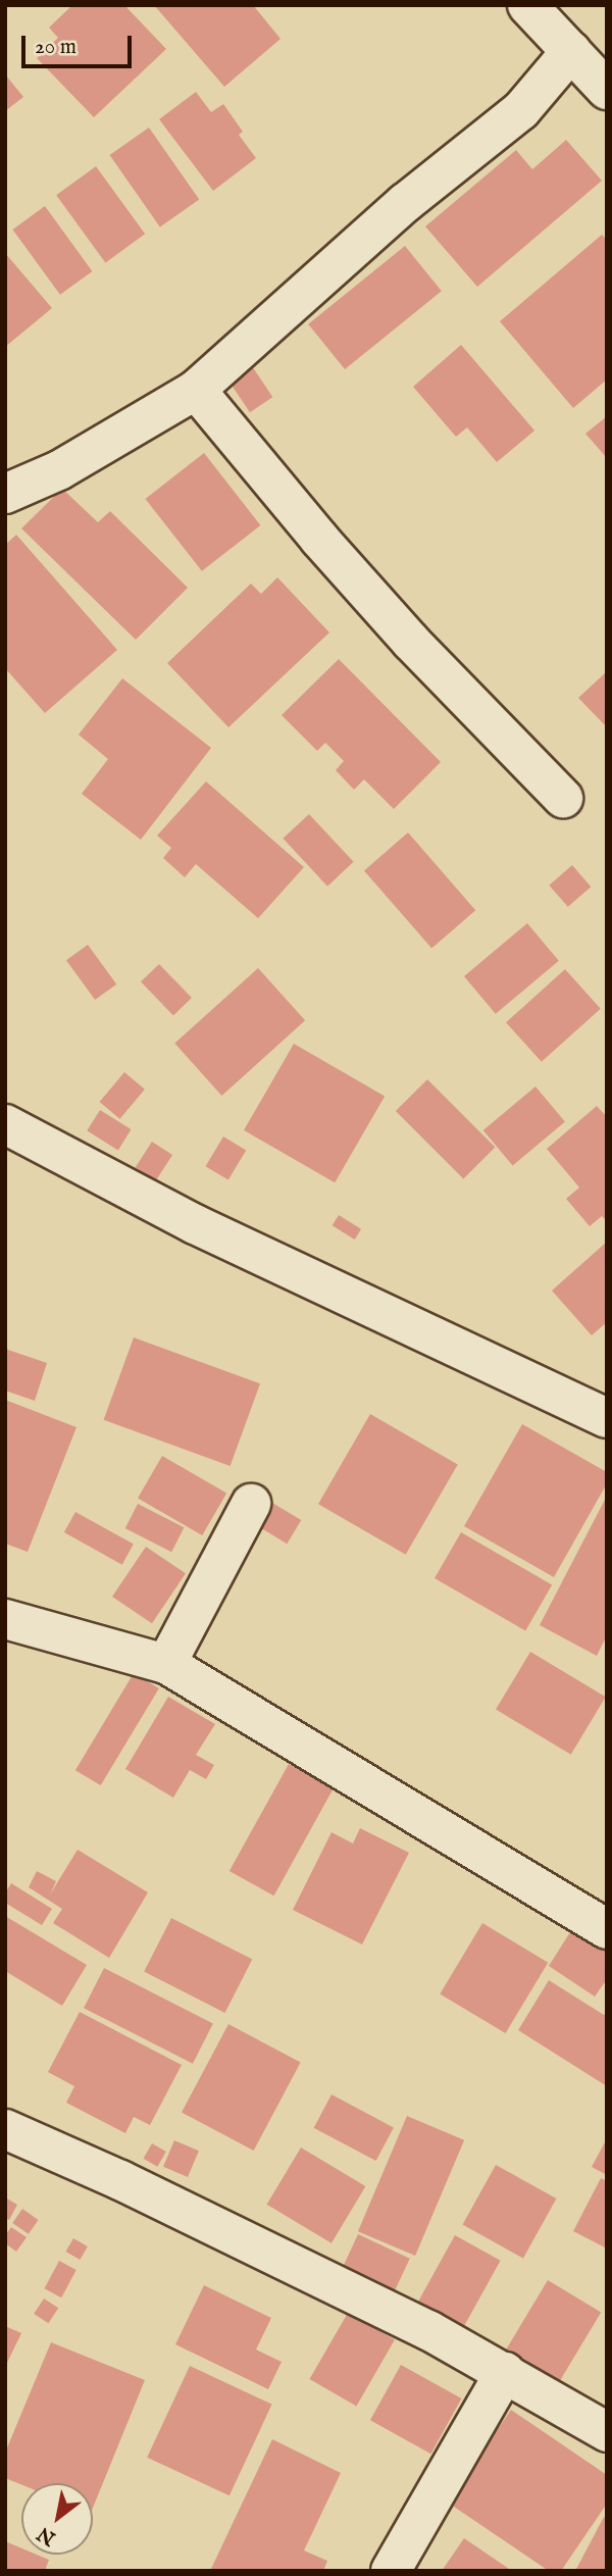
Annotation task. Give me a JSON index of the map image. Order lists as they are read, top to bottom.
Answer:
{
  "scale_bar": "20 m",
  "north": "bottom left"
}
